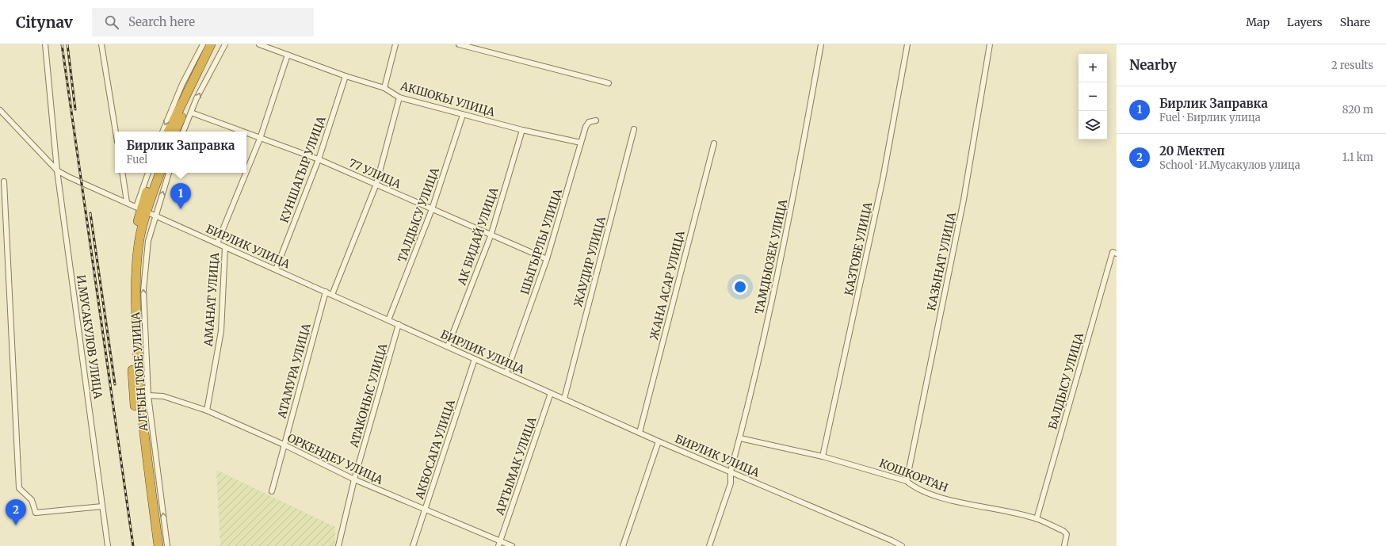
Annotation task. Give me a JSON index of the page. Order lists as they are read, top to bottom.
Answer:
{
  "streets": {
    "street": [
      "АКШОКЫ УЛИЦА",
      "КУНШАГЫР УЛИЦА",
      "77 УЛИЦА",
      "ТАЛДЫСУ УЛИЦА",
      "АК БИДАЙ УЛИЦА",
      "ШЫГЫРЛЫ УЛИЦА",
      "БИРЛИК УЛИЦА",
      "КАЗТОБЕ УЛИЦА",
      "ТАМДЫОЗЕК УЛИЦА",
      "ЖАУДИР УЛИЦА",
      "КАЗЫНАТ УЛИЦА",
      "ЖАНА АСАР УЛИЦА",
      "АМАНАТ УЛИЦА",
      "И.МУСАКУЛОВ УЛИЦА",
      "АТАМУРА УЛИЦА",
      "АЛТЫН ТОБЕ УЛИЦА",
      "БАЛДЫСУ УЛИЦА",
      "АТАКОНЫС УЛИЦА",
      "АКБОСАГА УЛИЦА",
      "ОРКЕНДЕУ УЛИЦА",
      "АРГЫМАК УЛИЦА",
      "КОШКОРГАН"
    ]
  },
  "crossings": [
    ["АКШОКЫ УЛИЦА", "КУНШАГЫР УЛИЦА"],
    ["АКШОКЫ УЛИЦА", "ТАЛДЫСУ УЛИЦА"],
    ["АКШОКЫ УЛИЦА", "АК БИДАЙ УЛИЦА"],
    ["АКШОКЫ УЛИЦА", "ШЫГЫРЛЫ УЛИЦА"],
    ["КУНШАГЫР УЛИЦА", "77 УЛИЦА"],
    ["КУНШАГЫР УЛИЦА", "БИРЛИК УЛИЦА"],
    ["77 УЛИЦА", "ТАЛДЫСУ УЛИЦА"],
    ["77 УЛИЦА", "АК БИДАЙ УЛИЦА"],
    ["77 УЛИЦА", "ШЫГЫРЛЫ УЛИЦА"],
    ["ТАЛДЫСУ УЛИЦА", "БИРЛИК УЛИЦА"],
    ["АК БИДАЙ УЛИЦА", "БИРЛИК УЛИЦА"],
    ["ШЫГЫРЛЫ УЛИЦА", "БИРЛИК УЛИЦА"],
    ["БИРЛИК УЛИЦА", "ТАМДЫОЗЕК УЛИЦА"],
    ["БИРЛИК УЛИЦА", "ЖАУДИР УЛИЦА"],
    ["БИРЛИК УЛИЦА", "ЖАНА АСАР УЛИЦА"],
    ["БИРЛИК УЛИЦА", "АМАНАТ УЛИЦА"],
    ["БИРЛИК УЛИЦА", "И.МУСАКУЛОВ УЛИЦА"],
    ["БИРЛИК УЛИЦА", "АТАМУРА УЛИЦА"],
    ["БИРЛИК УЛИЦА", "АЛТЫН ТОБЕ УЛИЦА"],
    ["БИРЛИК УЛИЦА", "АТАКОНЫС УЛИЦА"],
    ["БИРЛИК УЛИЦА", "АКБОСАГА УЛИЦА"],
    ["БИРЛИК УЛИЦА", "АРГЫМАК УЛИЦА"],
    ["КАЗТОБЕ УЛИЦА", "КОШКОРГАН"],
    ["ТАМДЫОЗЕК УЛИЦА", "КОШКОРГАН"],
    ["КАЗЫНАТ УЛИЦА", "КОШКОРГАН"],
    ["АМАНАТ УЛИЦА", "ОРКЕНДЕУ УЛИЦА"],
    ["АТАМУРА УЛИЦА", "ОРКЕНДЕУ УЛИЦА"],
    ["АЛТЫН ТОБЕ УЛИЦА", "ОРКЕНДЕУ УЛИЦА"],
    ["БАЛДЫСУ УЛИЦА", "КОШКОРГАН"],
    ["АТАКОНЫС УЛИЦА", "ОРКЕНДЕУ УЛИЦА"],
    ["АКБОСАГА УЛИЦА", "ОРКЕНДЕУ УЛИЦА"],
    ["ОРКЕНДЕУ УЛИЦА", "АРГЫМАК УЛИЦА"]
  ],
  "one_way": ["АЛТЫН ТОБЕ УЛИЦА"],
  "page": {
    "header": "Citynav",
    "search": "Search here",
    "nav": ["Map", "Layers", "Share"],
    "heading": ["Nearby", "2 results"],
    "map_buttons": ["+", "−"],
    "list": [
      {
        "mark": "1",
        "name": "Бирлик Заправка",
        "note": "Fuel · Бирлик улица",
        "value": "820 m"
      },
      {
        "mark": "2",
        "name": "20 Мектеп",
        "note": "School · И.Мусакулов улица",
        "value": "1.1 km"
      }
    ],
    "popup": ["Бирлик Заправка", "Fuel"],
    "pins": ["1", "2"]
  }
}
